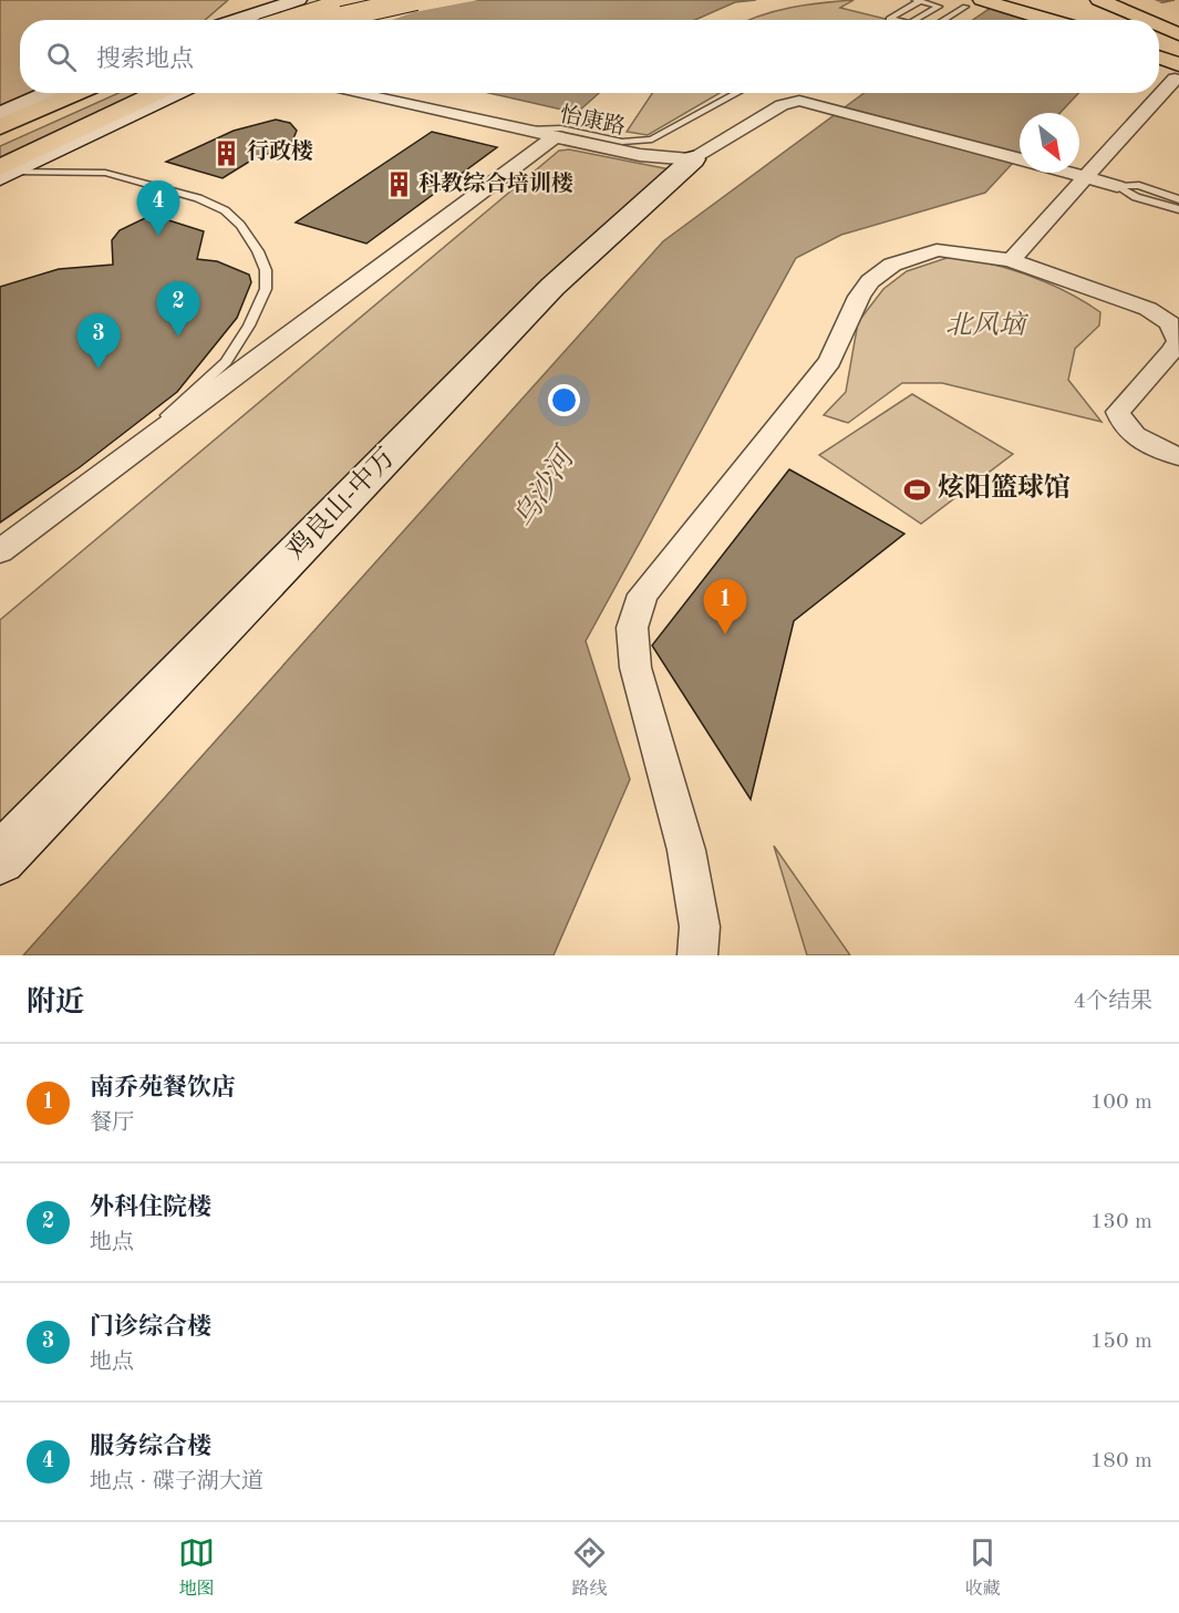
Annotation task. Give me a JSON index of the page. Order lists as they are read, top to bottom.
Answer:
{
  "streets": {
    "street": ["怡康路", "鸡良山-中万"]
  },
  "crossings": [
    ["怡康路", "鸡良山-中万"]
  ],
  "water": ["乌沙河"],
  "parks": ["北风垴"],
  "places": {
    "building": ["行政楼", "科教综合培训楼"],
    "sports": ["炫阳篮球馆"]
  },
  "north": "bottom right",
  "page": {
    "search": "搜索地点",
    "pins": [
      "4",
      "2",
      "3",
      "1"
    ],
    "heading": ["附近", "4个结果"],
    "list": [
      {
        "mark": "1",
        "name": "南乔苑餐饮店",
        "note": "餐厅",
        "value": "100 m"
      },
      {
        "mark": "2",
        "name": "外科住院楼",
        "note": "地点",
        "value": "130 m"
      },
      {
        "mark": "3",
        "name": "门诊综合楼",
        "note": "地点",
        "value": "150 m"
      },
      {
        "mark": "4",
        "name": "服务综合楼",
        "note": "地点 · 碟子湖大道",
        "value": "180 m"
      }
    ],
    "nav": ["地图", "路线", "收藏"]
  }
}
